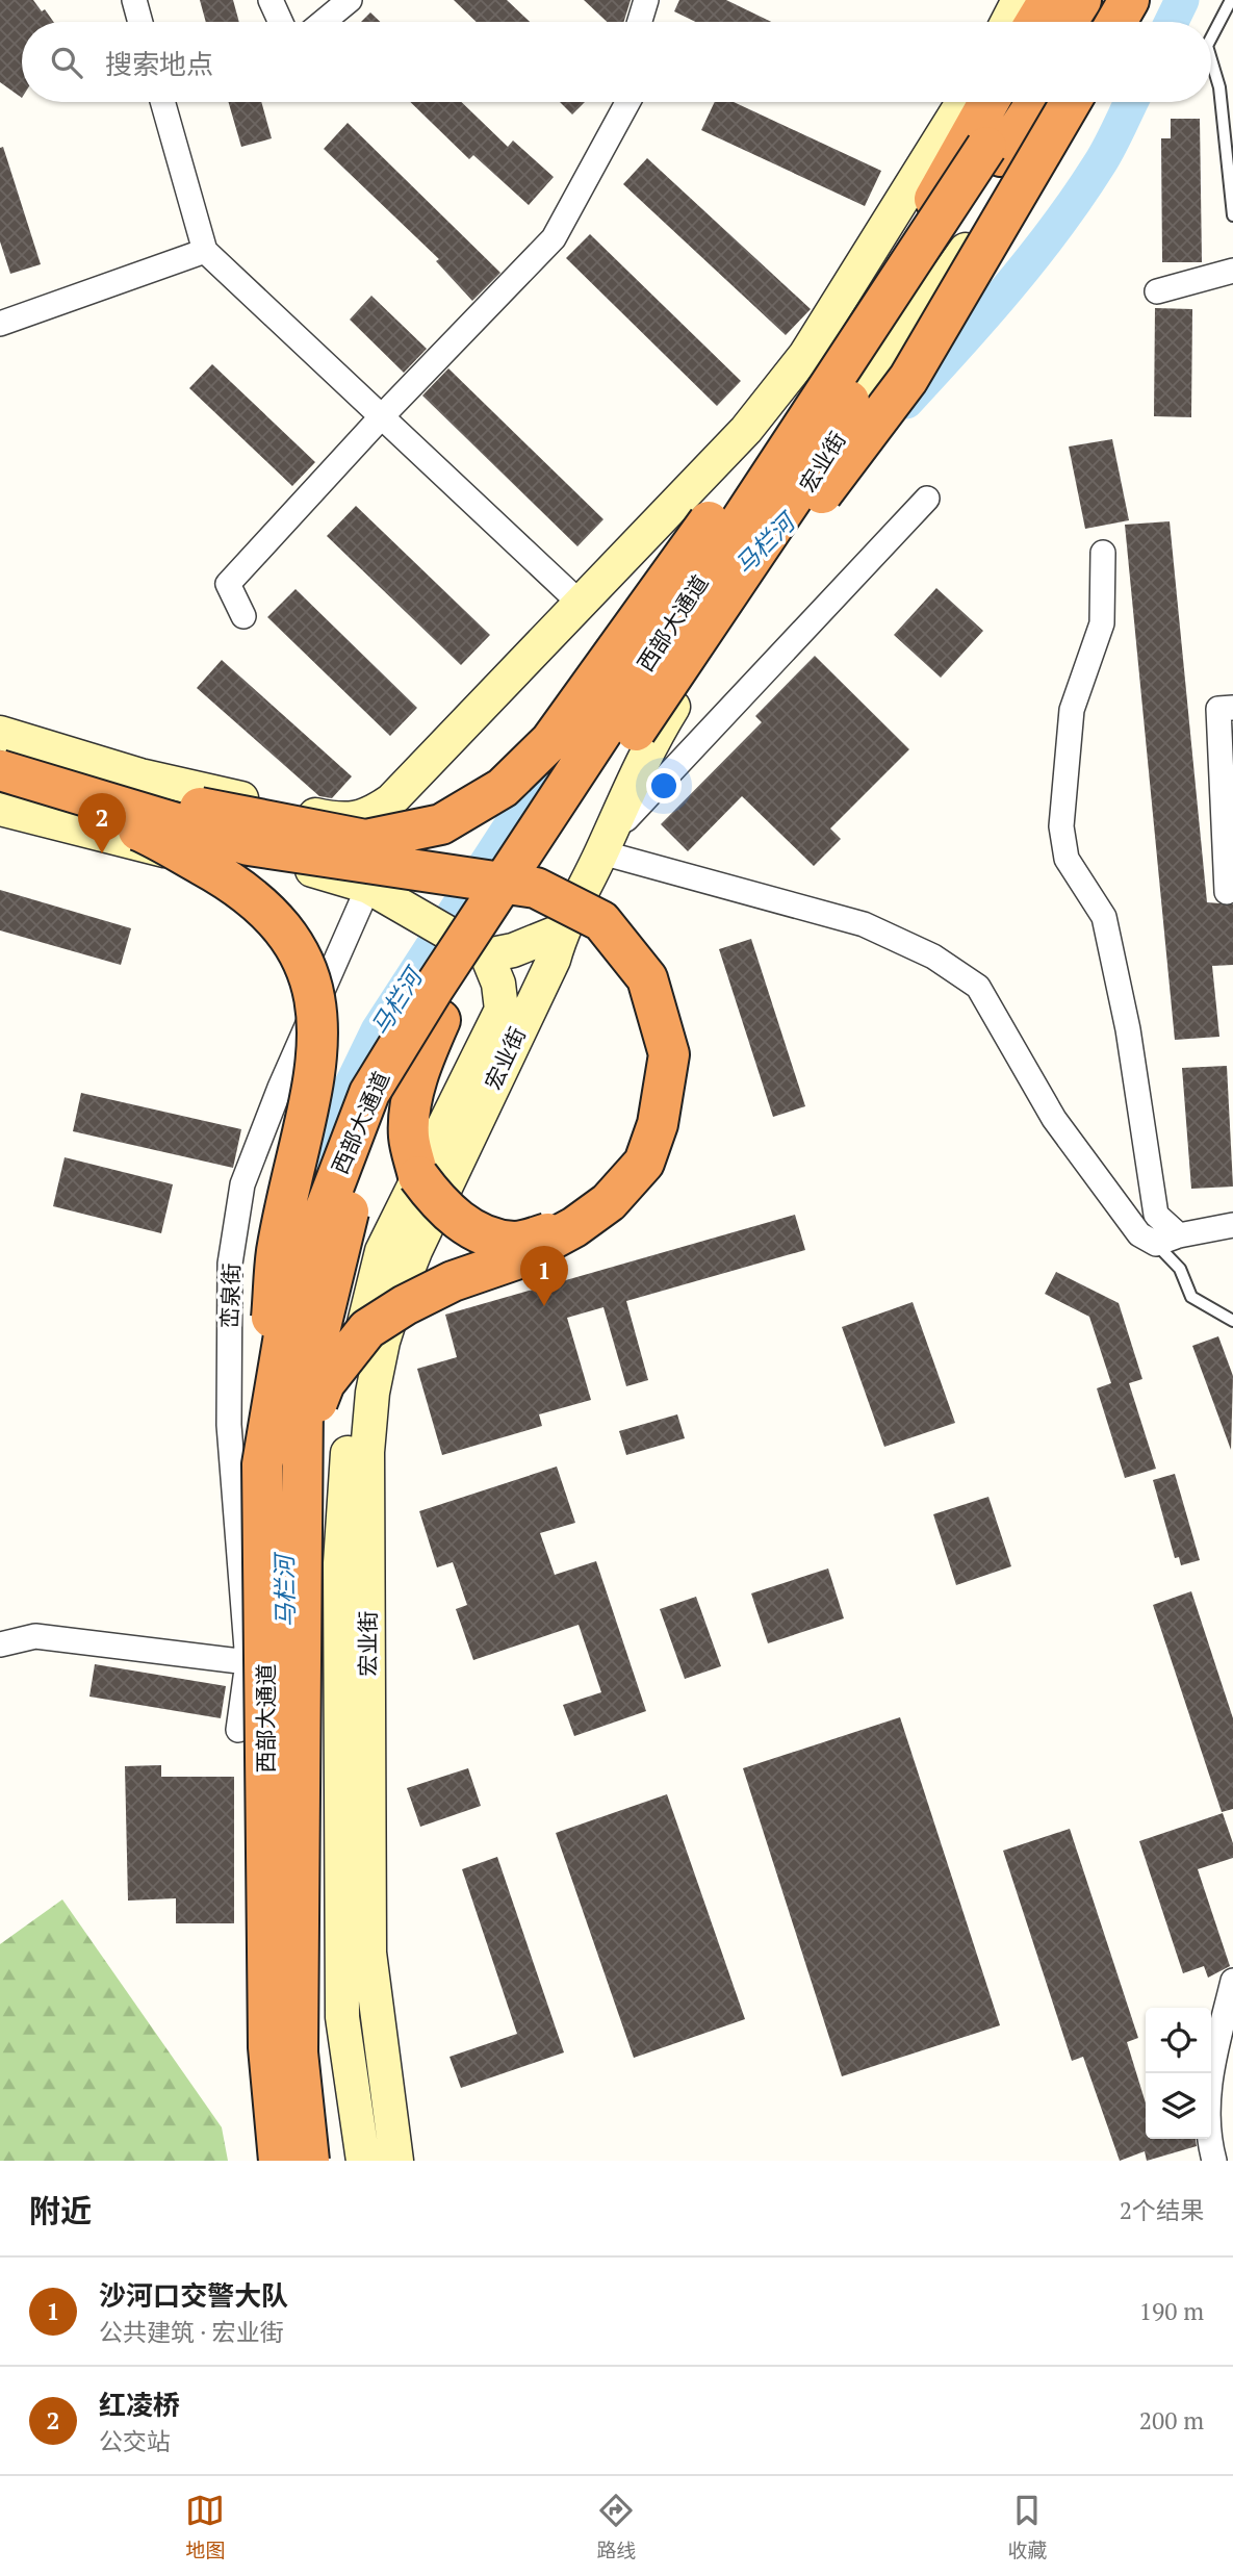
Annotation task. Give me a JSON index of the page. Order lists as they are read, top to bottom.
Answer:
{
  "streets": {
    "highway": ["西部大通道"],
    "main road": ["宏业街"],
    "street": ["峦泉街"]
  },
  "water": ["马栏河"],
  "page": {
    "search": "搜索地点",
    "pins": ["2", "1"],
    "heading": ["附近", "2个结果"],
    "list": [
      {
        "mark": "1",
        "name": "沙河口交警大队",
        "note": "公共建筑 · 宏业街",
        "value": "190 m"
      },
      {
        "mark": "2",
        "name": "红凌桥",
        "note": "公交站",
        "value": "200 m"
      }
    ],
    "nav": ["地图", "路线", "收藏"]
  }
}
